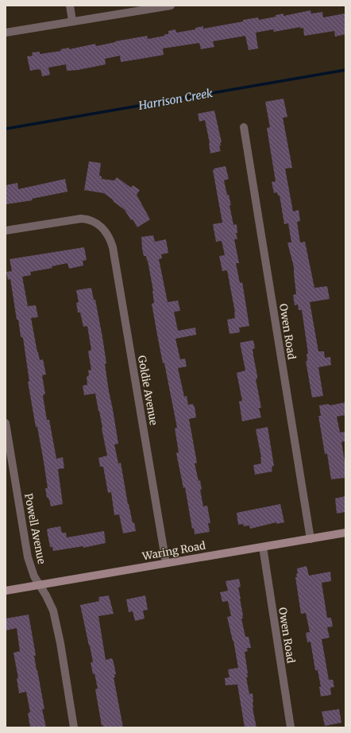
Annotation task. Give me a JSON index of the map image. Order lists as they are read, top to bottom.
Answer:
{
  "streets": {
    "street": [
      "Owen Road",
      "Goldie Avenue",
      "Powell Avenue",
      "Waring Road"
    ]
  },
  "crossings": [
    ["Owen Road", "Waring Road"],
    ["Goldie Avenue", "Waring Road"],
    ["Powell Avenue", "Waring Road"]
  ],
  "water": ["Harrison Creek"]
}
